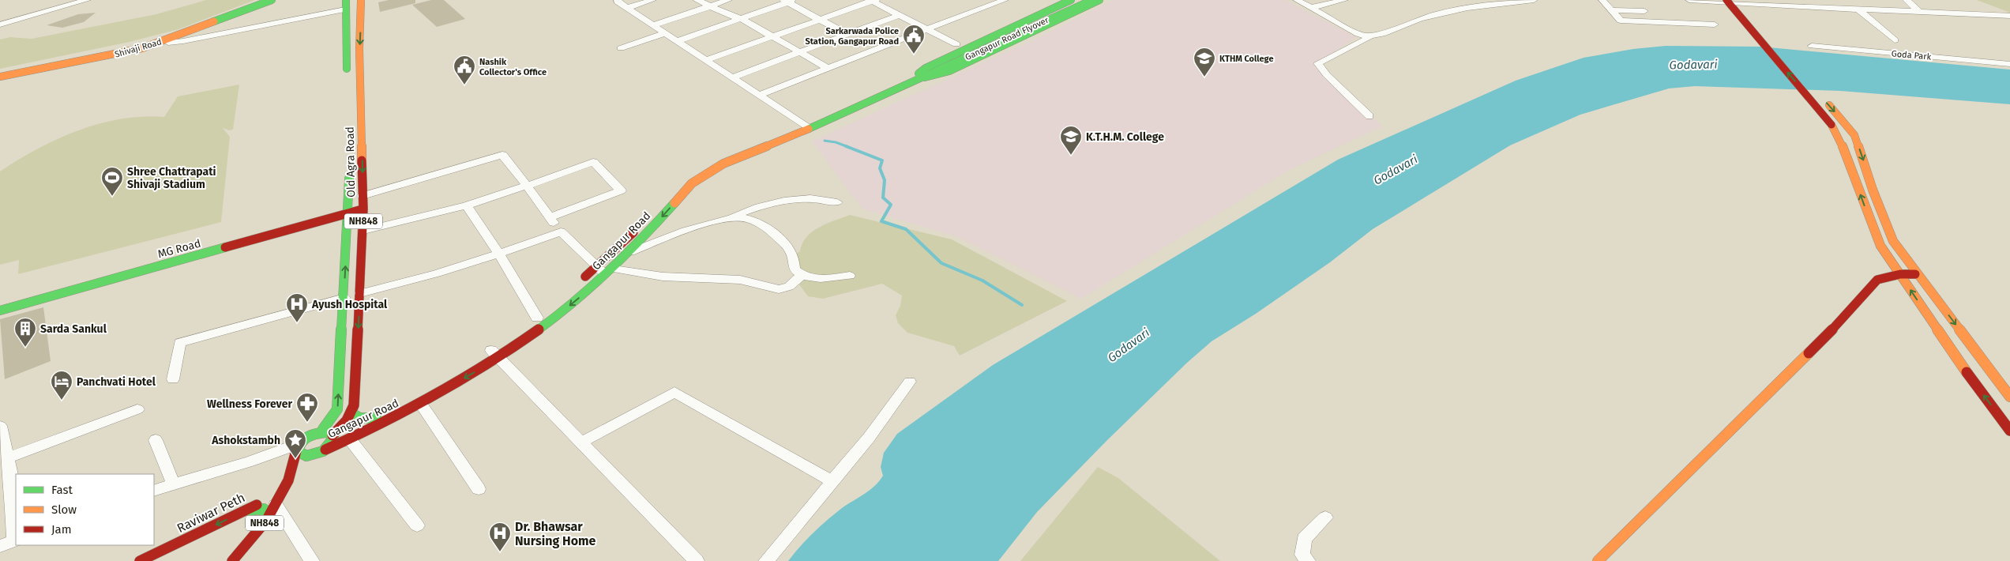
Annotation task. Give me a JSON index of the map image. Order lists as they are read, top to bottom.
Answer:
{
  "streets": {
    "main road": [
      "Gangapur Road Flyover",
      "Shivaji Road",
      "Old Agra Road",
      "NH848",
      "Gangapur Road",
      "MG Road",
      "Raviwar Peth"
    ],
    "street": ["Goda Park"]
  },
  "crossings": [
    ["Gangapur Road Flyover", "Gangapur Road"],
    ["Old Agra Road", "NH848"],
    ["Old Agra Road", "Gangapur Road"],
    ["Old Agra Road", "MG Road"],
    ["NH848", "Gangapur Road"],
    ["NH848", "Raviwar Peth"]
  ],
  "water": ["Godavari"],
  "places": {
    "public building": ["Sarkarwada Police Station, Gangapur Road", "Nashik Collector's Office"],
    "school or university": ["KTHM College", "K.T.H.M. College"],
    "sports": ["Shree Chattrapati Shivaji Stadium"],
    "hospital": ["Ayush Hospital", "Dr. Bhawsar Nursing Home"],
    "building": ["Sarda Sankul"],
    "hotel": ["Panchvati Hotel"],
    "pharmacy": ["Wellness Forever"],
    "place": ["Ashokstambh"]
  },
  "legend": ["Fast", "Slow", "Jam"]
}
